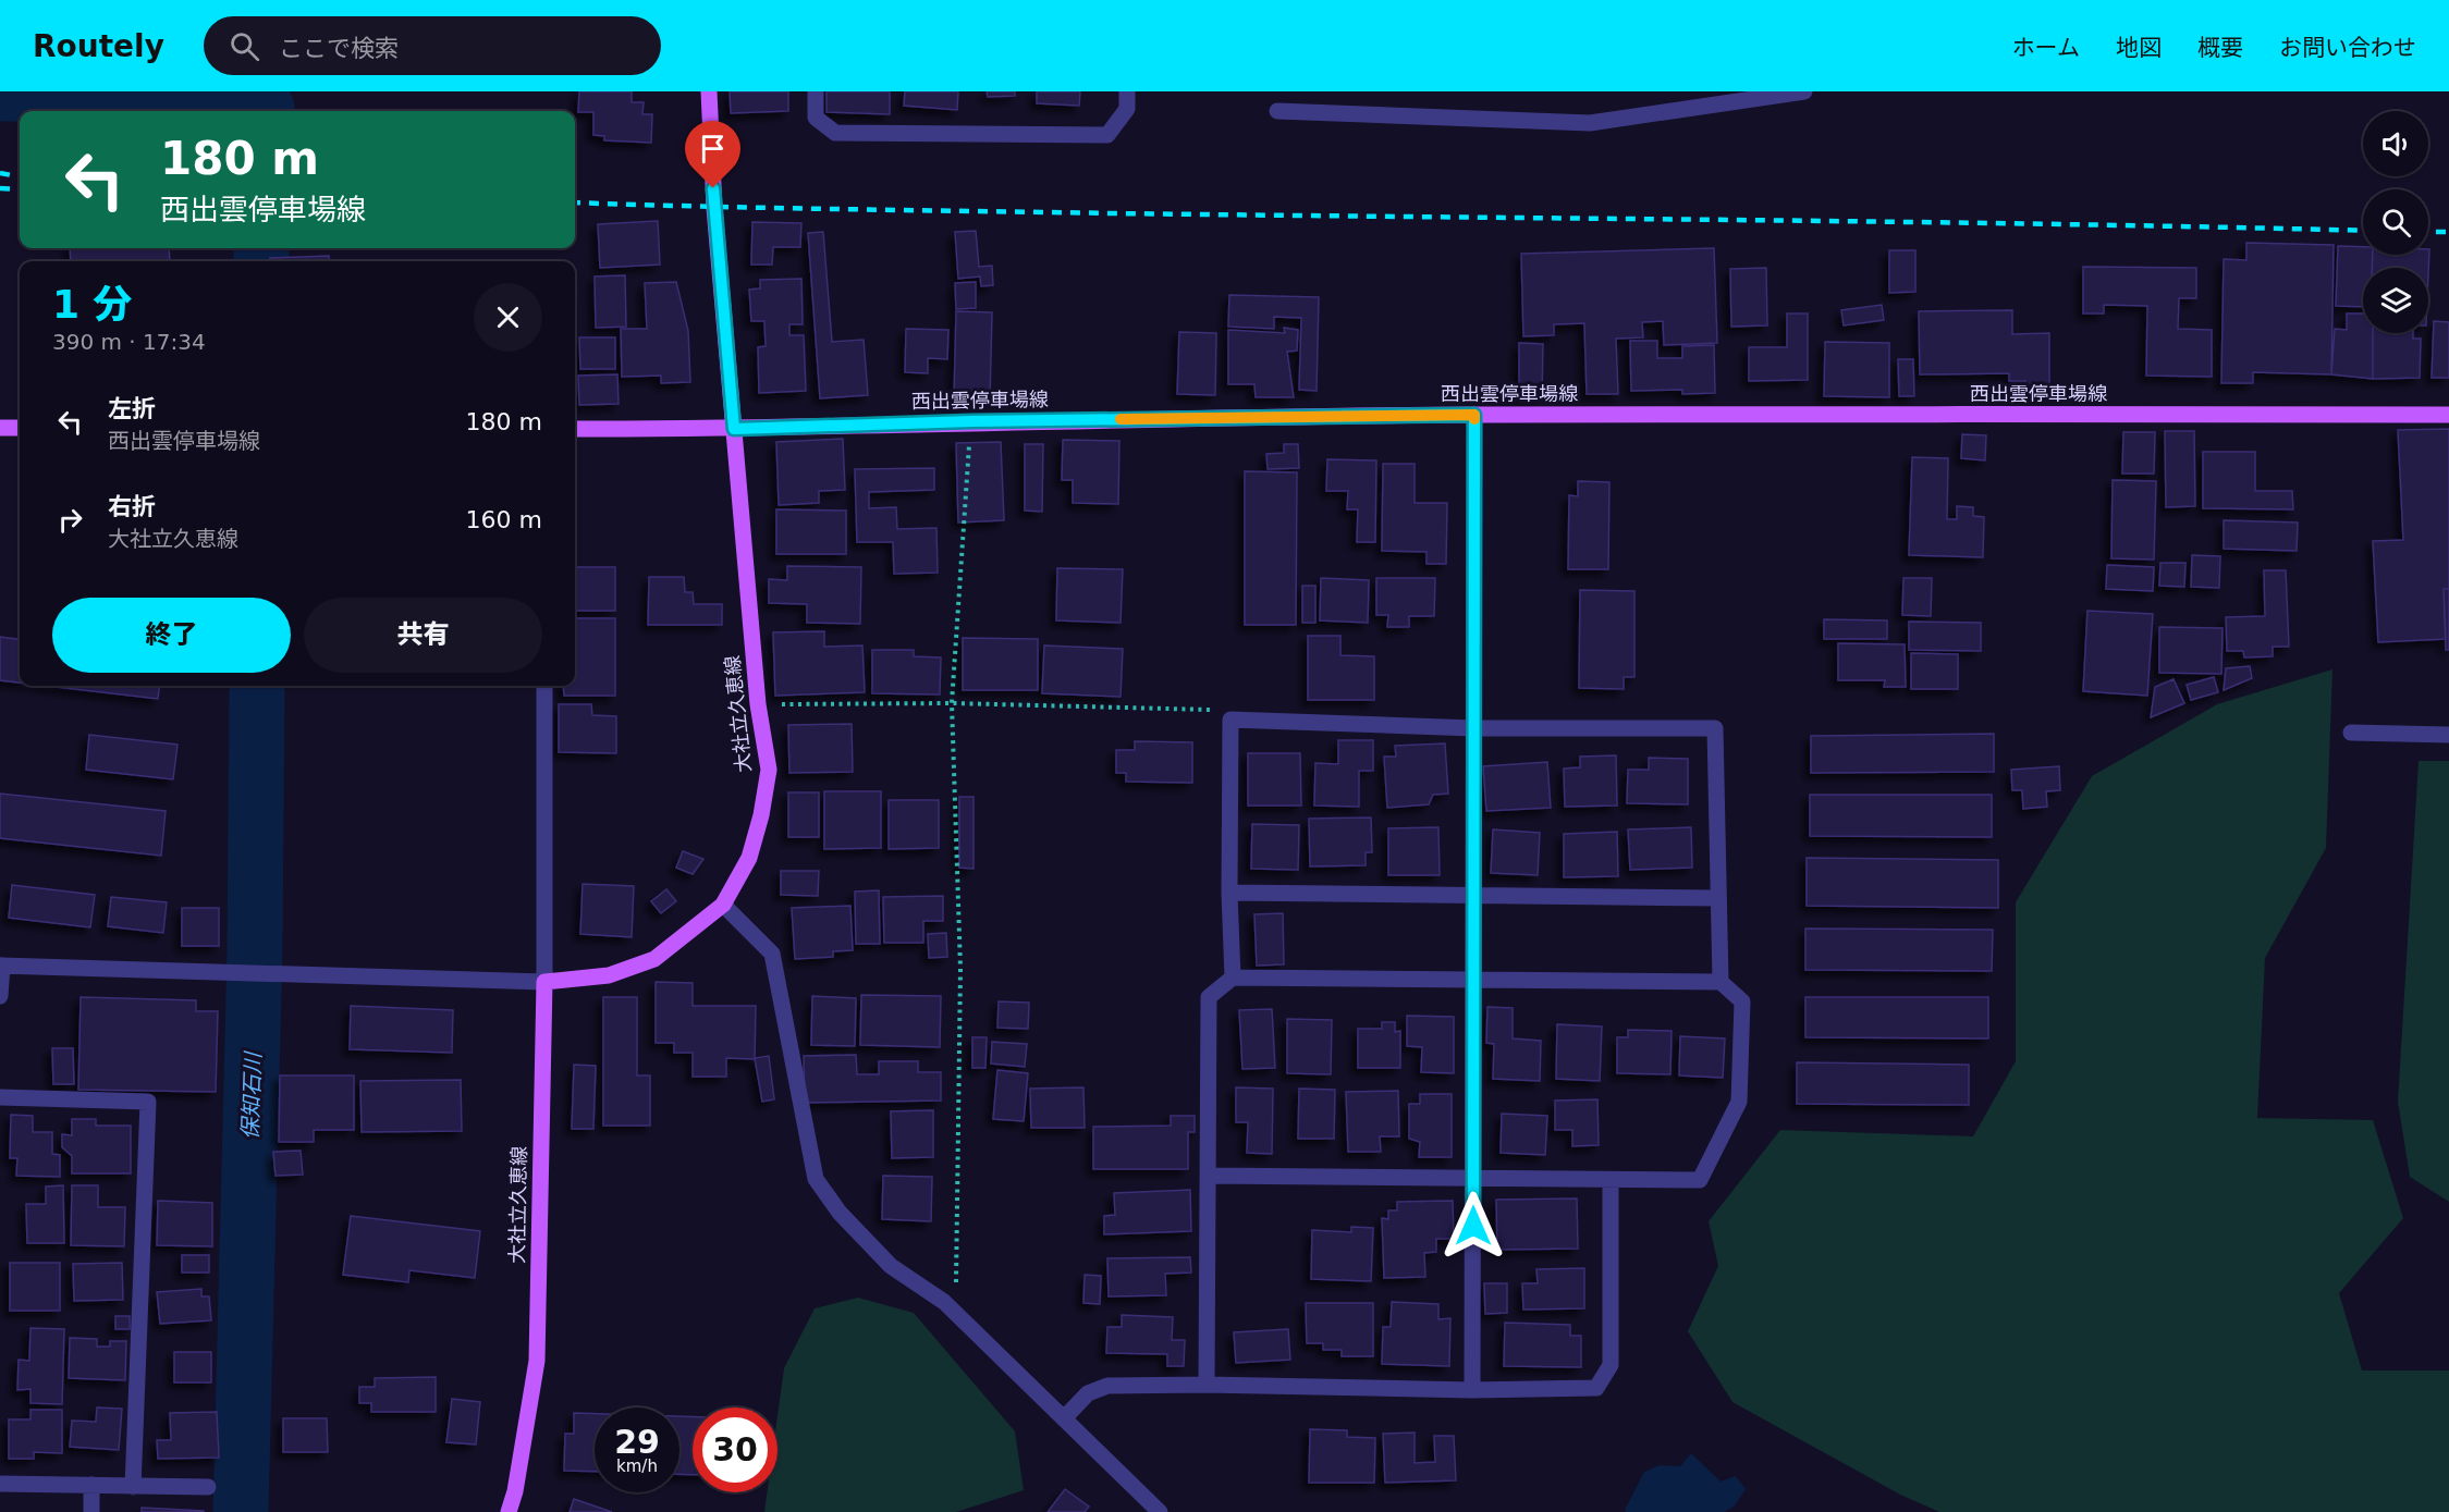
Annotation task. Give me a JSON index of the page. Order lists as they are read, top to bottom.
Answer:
{
  "streets": {
    "main road": ["西出雲停車場線", "大社立久恵線"]
  },
  "crossings": [
    ["西出雲停車場線", "大社立久恵線"]
  ],
  "water": ["保知石川"],
  "page": {
    "header": "Routely",
    "search": "ここで検索",
    "nav": [
      "ホーム",
      "地図",
      "概要",
      "お問い合わせ"
    ],
    "turn": ["180 m", "西出雲停車場線"],
    "heading": ["1 分", "390 m · 17:34"],
    "list": [
      {
        "name": "左折",
        "note": "西出雲停車場線",
        "value": "180 m"
      },
      {
        "name": "右折",
        "note": "大社立久恵線",
        "value": "160 m"
      }
    ],
    "buttons": ["終了", "共有"],
    "speed": "29 km/h",
    "limit": "30"
  }
}
